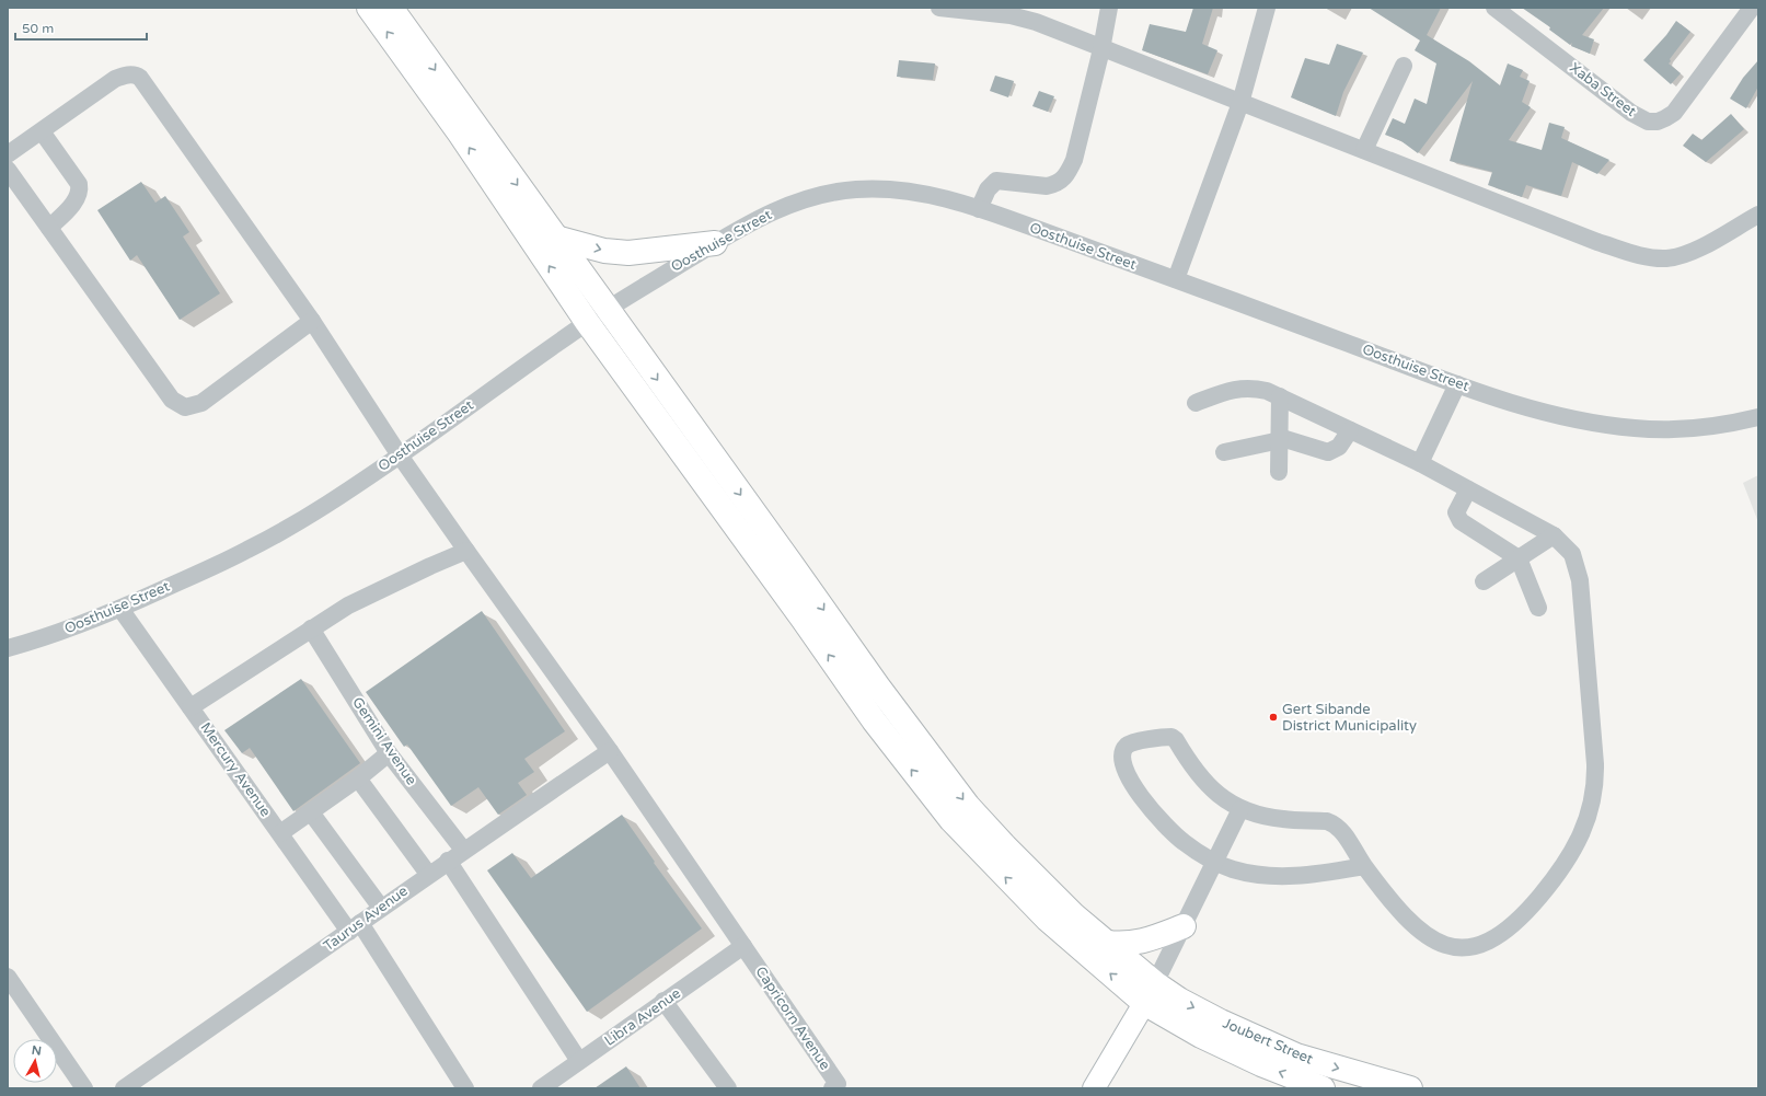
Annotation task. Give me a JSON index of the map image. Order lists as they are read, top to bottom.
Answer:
{
  "streets": {
    "highway": ["Joubert Street"],
    "street": [
      "Xaba Street",
      "Oosthuise Street",
      "Gemini Avenue",
      "Mercury Avenue",
      "Taurus Avenue",
      "Libra Avenue",
      "Capricorn Avenue"
    ]
  },
  "crossings": [
    ["Oosthuise Street", "Mercury Avenue"],
    ["Oosthuise Street", "Capricorn Avenue"],
    ["Gemini Avenue", "Taurus Avenue"],
    ["Mercury Avenue", "Taurus Avenue"],
    ["Taurus Avenue", "Capricorn Avenue"],
    ["Libra Avenue", "Capricorn Avenue"]
  ],
  "places": ["Gert Sibande District Municipality"],
  "scale_bar": "50 m",
  "north": "top"
}
